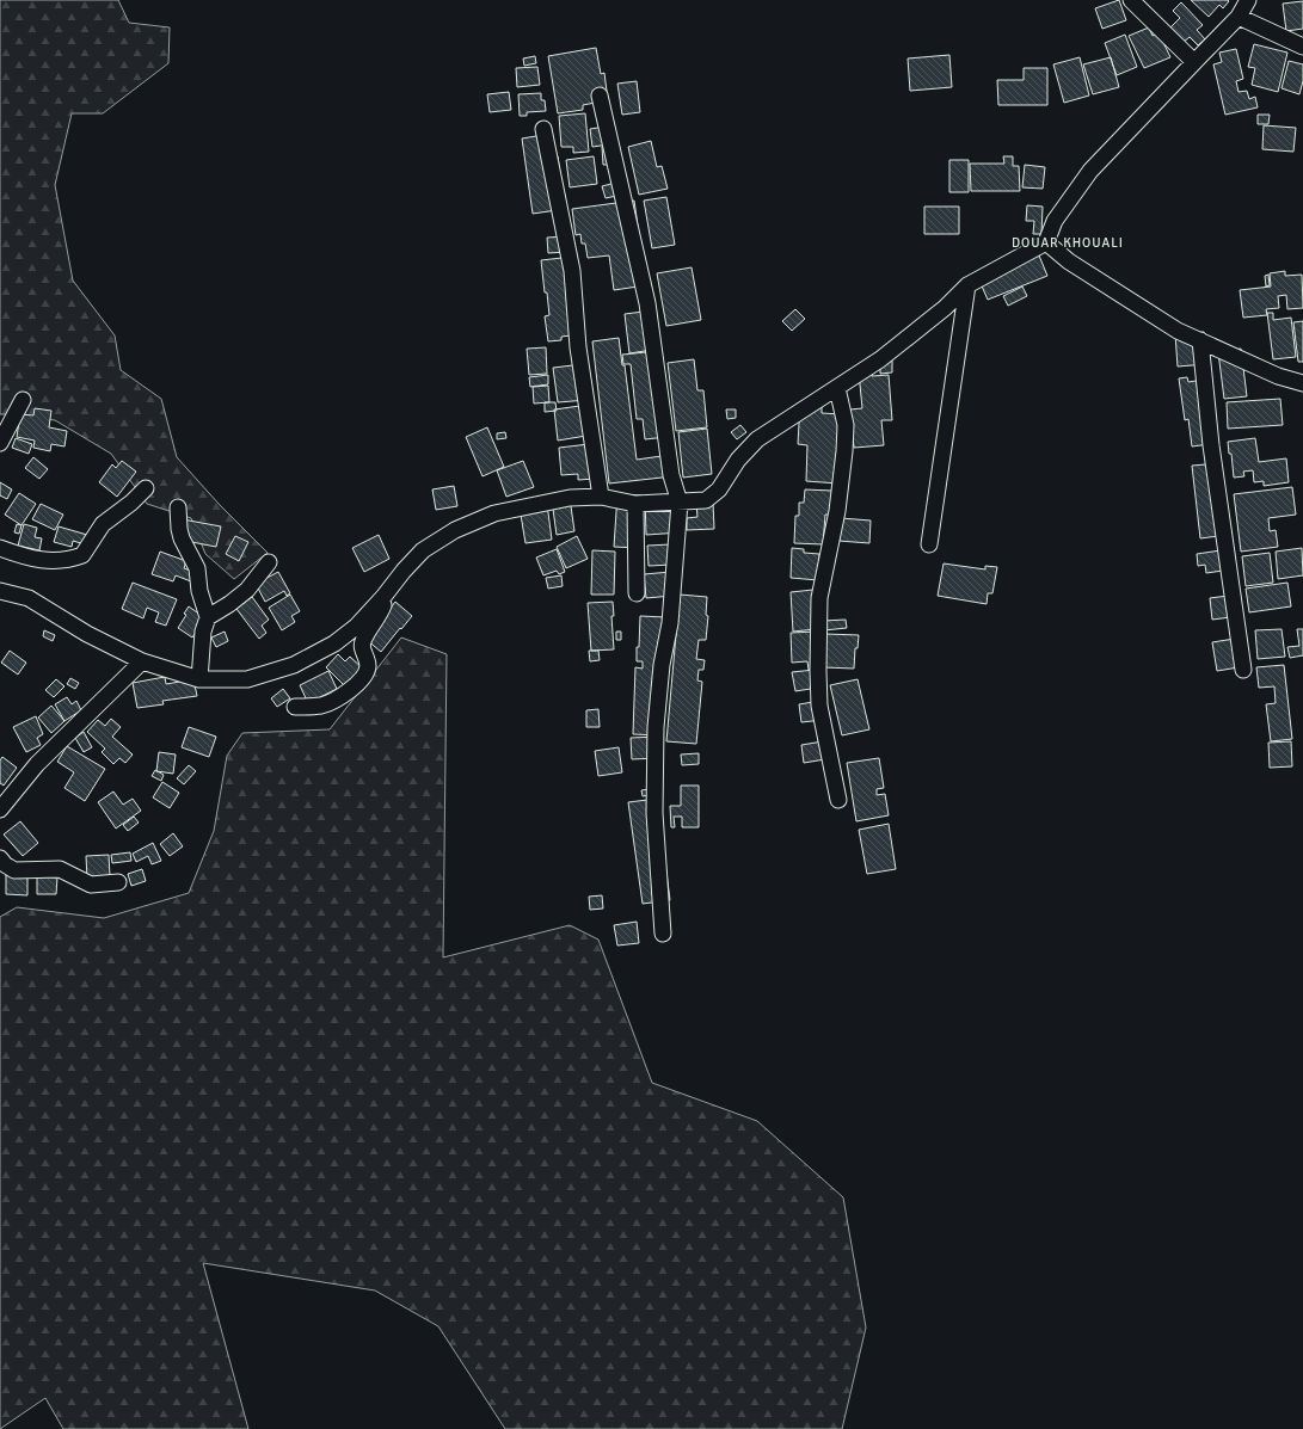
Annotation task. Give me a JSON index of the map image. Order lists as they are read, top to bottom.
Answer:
{
  "districts": ["DOUAR KHOUALI"]
}
